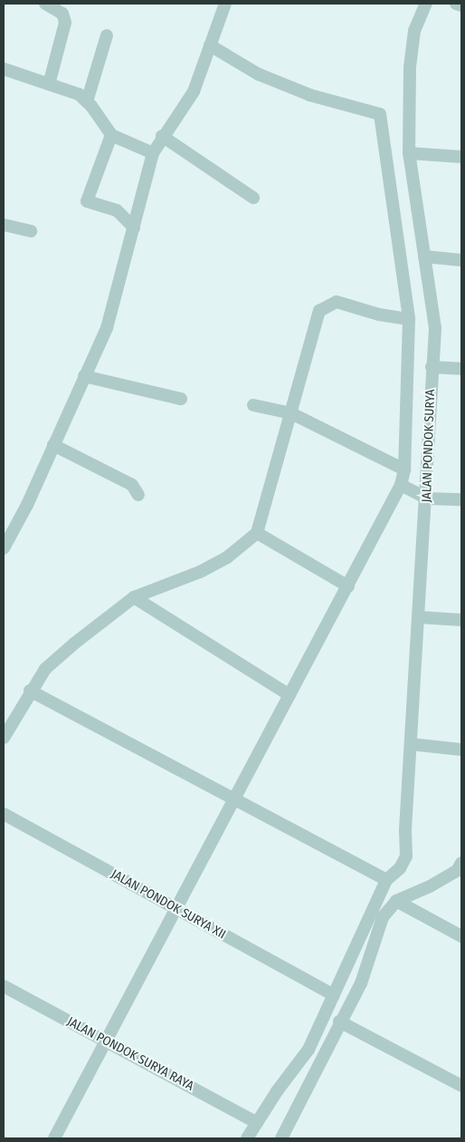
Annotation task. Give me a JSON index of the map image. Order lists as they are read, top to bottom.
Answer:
{
  "streets": {
    "street": ["JALAN PONDOK SURYA", "JALAN PONDOK SURYA XII", "JALAN PONDOK SURYA RAYA"]
  }
}
